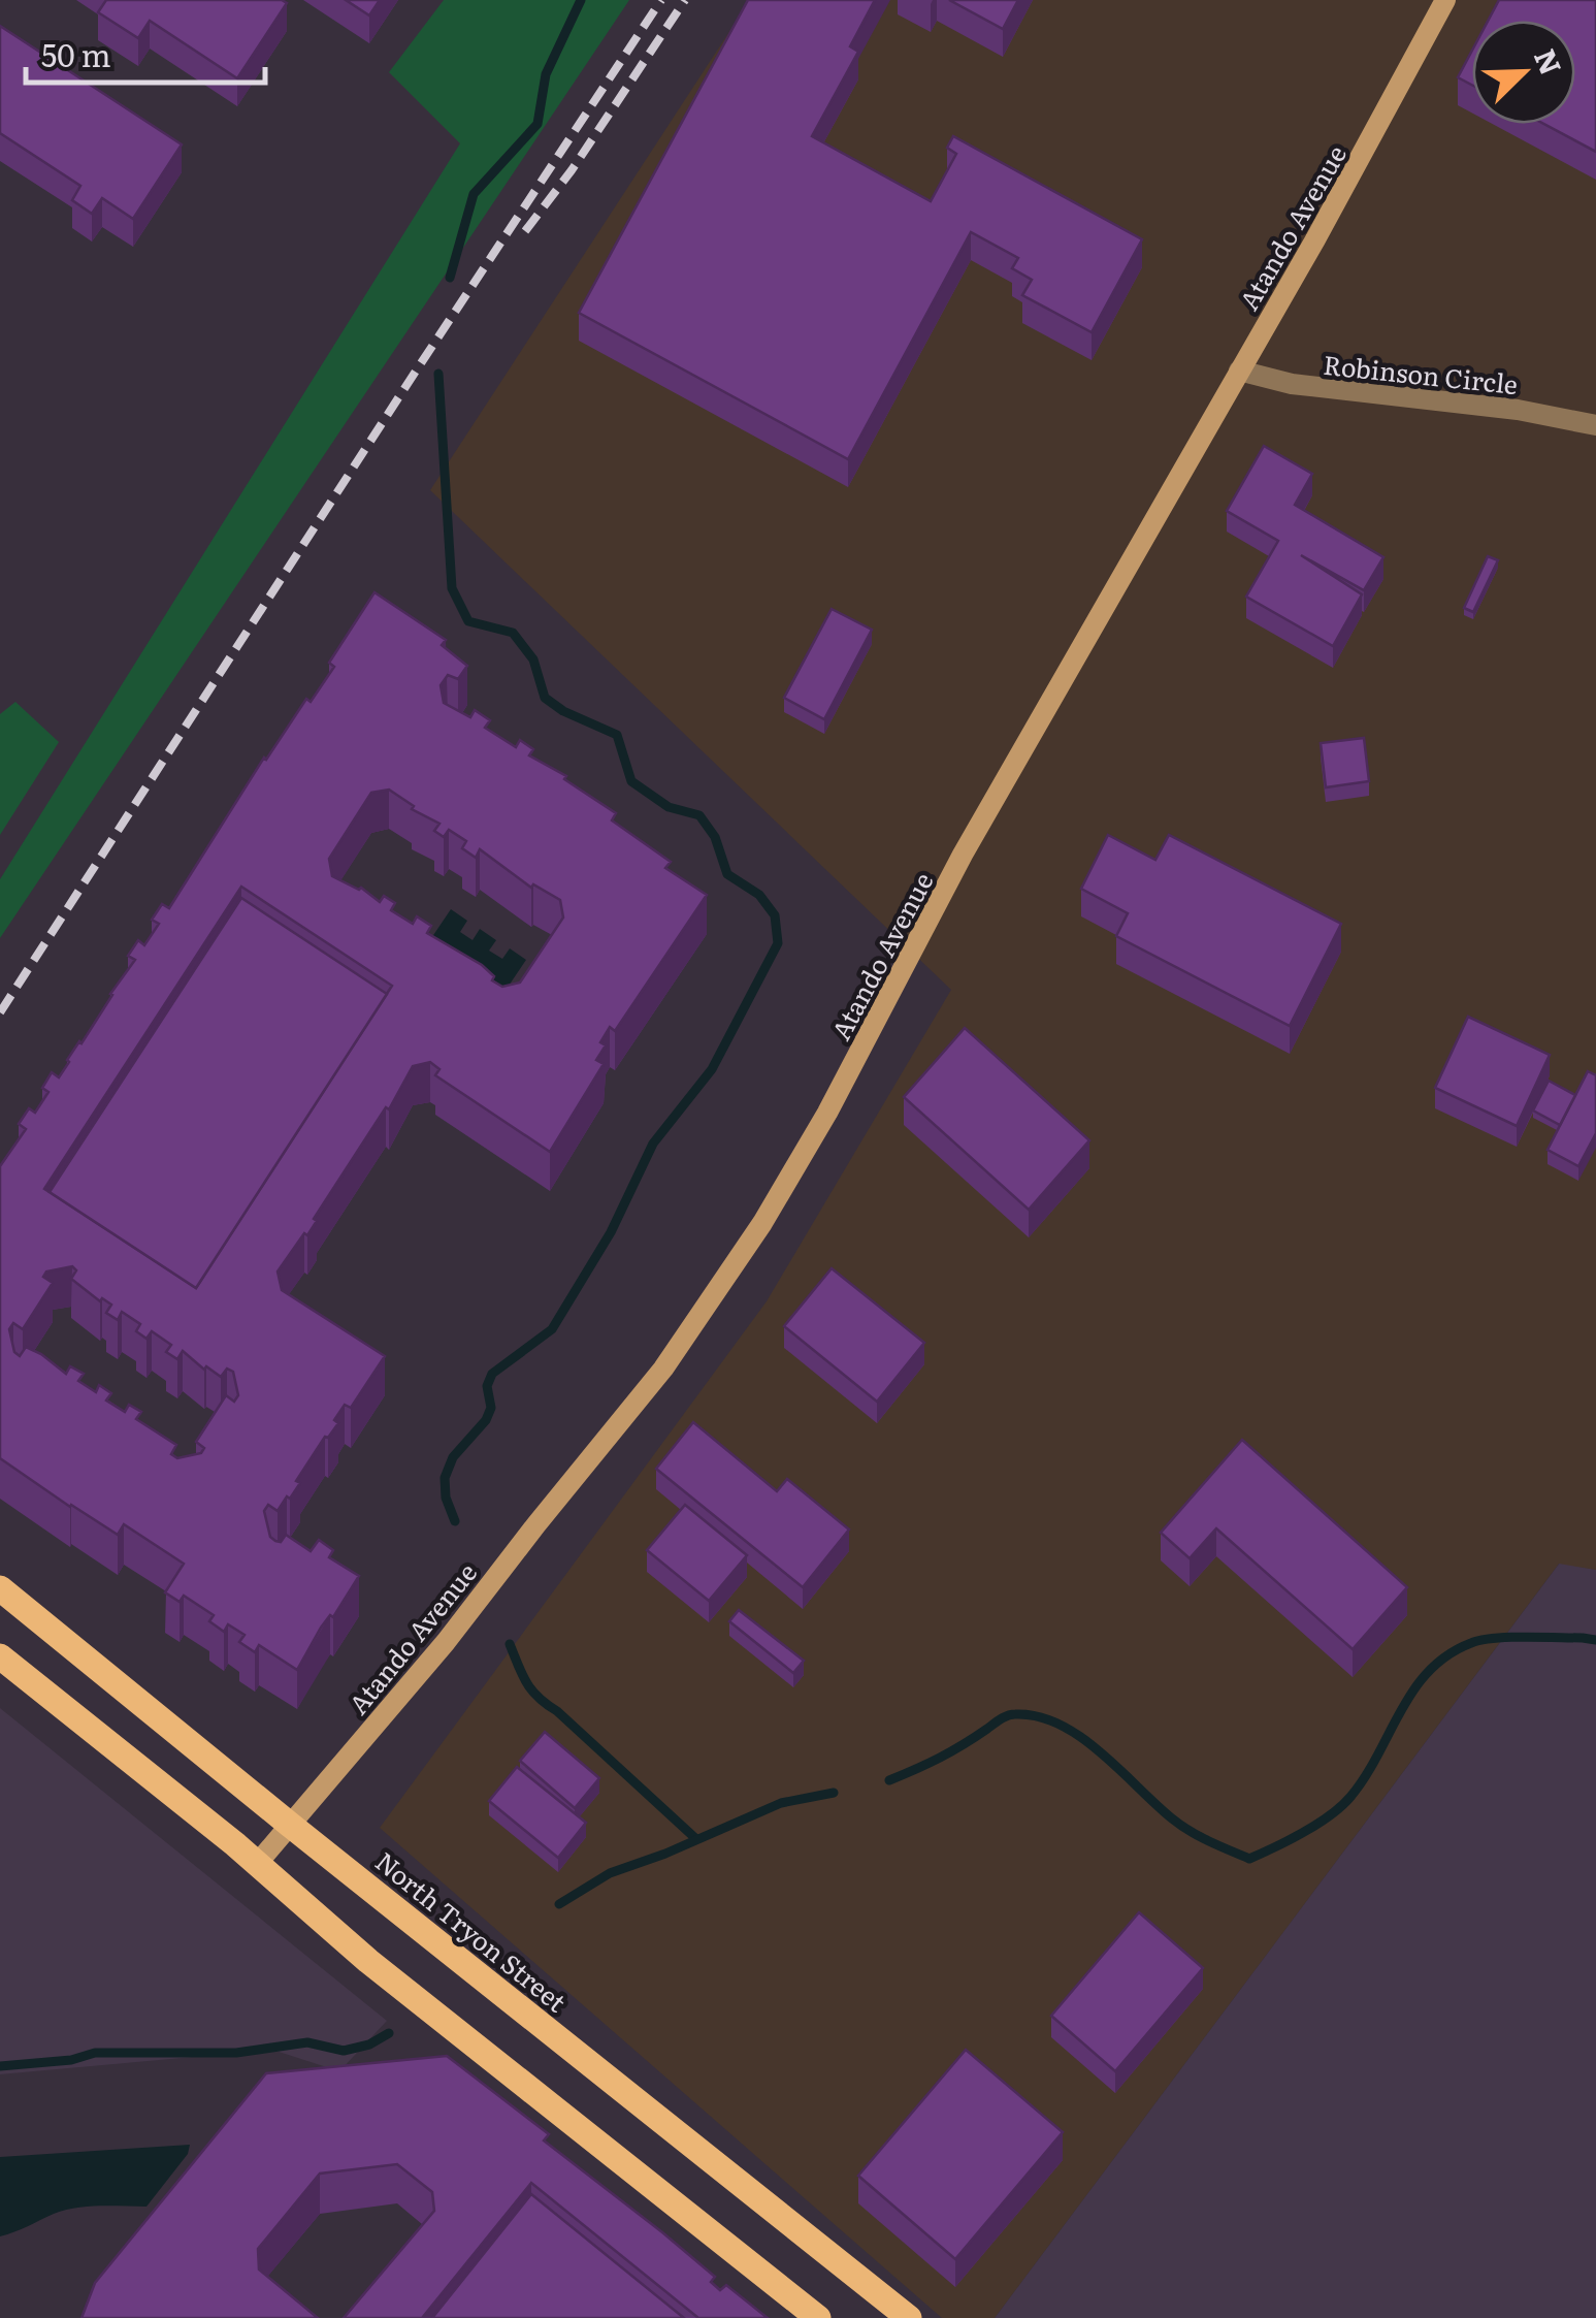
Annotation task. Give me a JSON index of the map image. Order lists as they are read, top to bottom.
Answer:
{
  "streets": {
    "main road": ["Atando Avenue", "North Tryon Street"],
    "street": ["Robinson Circle"]
  },
  "crossings": [
    ["Atando Avenue", "Robinson Circle"],
    ["Atando Avenue", "North Tryon Street"]
  ],
  "scale_bar": "50 m",
  "north": "top right"
}
